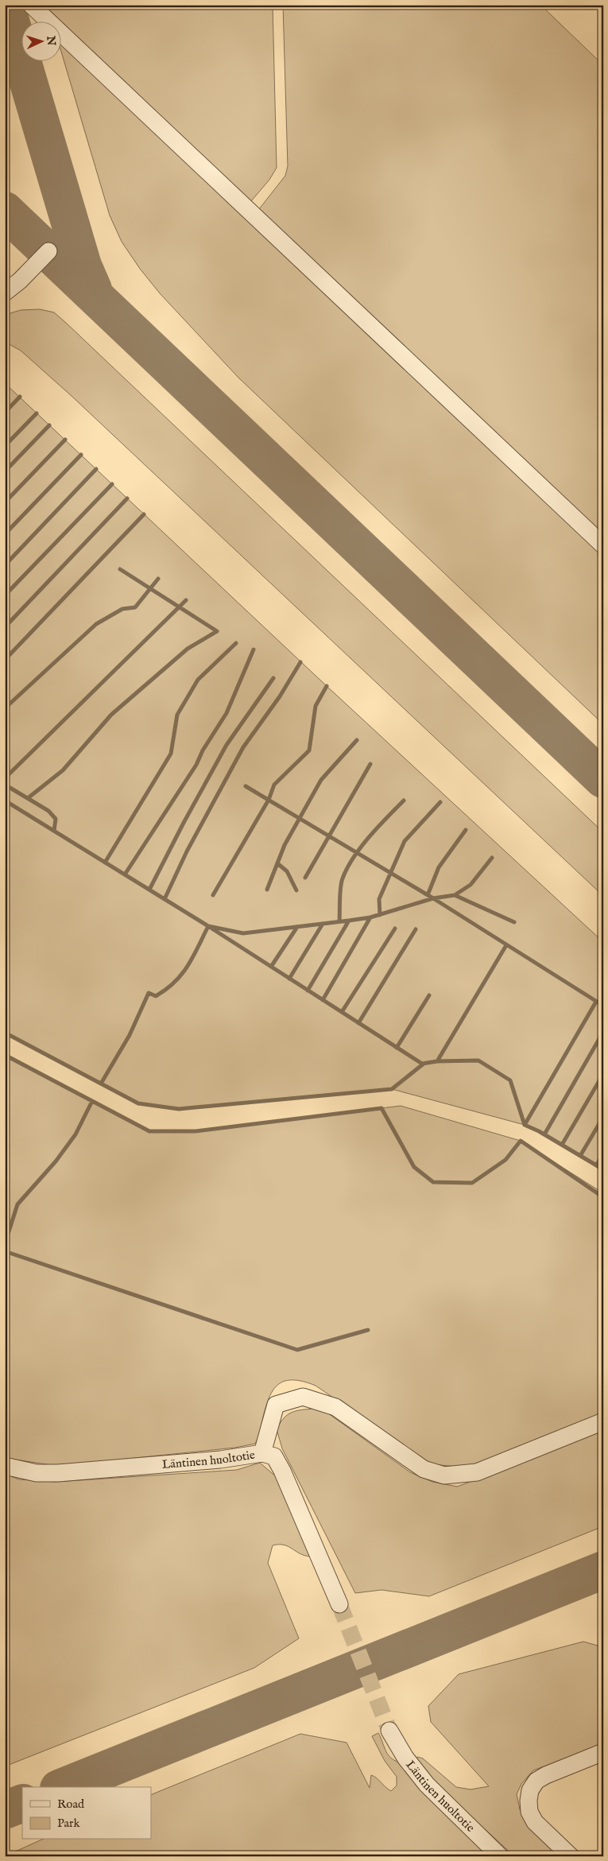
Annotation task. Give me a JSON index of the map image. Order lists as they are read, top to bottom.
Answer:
{
  "streets": {
    "lane": ["Läntinen huoltotie"]
  },
  "legend": ["Road", "Park"],
  "north": "right"
}
